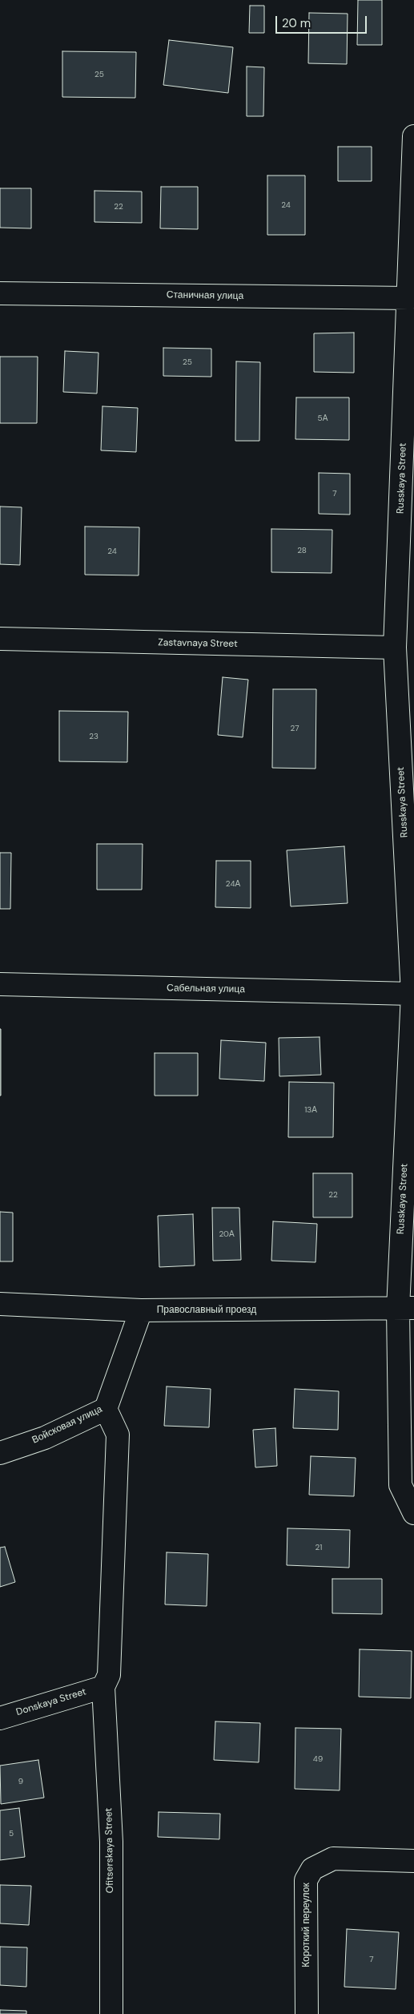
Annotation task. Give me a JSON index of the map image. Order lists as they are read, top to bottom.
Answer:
{
  "streets": {
    "street": [
      "Станичная улица",
      "Russkaya Street",
      "Zastavnaya Street",
      "Сабельная улица",
      "Православный проезд",
      "Войсковая улица",
      "Donskaya Street",
      "Ofitserskaya Street",
      "Короткий переулок"
    ]
  },
  "crossings": [
    ["Станичная улица", "Russkaya Street"],
    ["Russkaya Street", "Zastavnaya Street"],
    ["Russkaya Street", "Сабельная улица"],
    ["Russkaya Street", "Православный проезд"],
    ["Православный проезд", "Войсковая улица"],
    ["Войсковая улица", "Ofitserskaya Street"],
    ["Donskaya Street", "Ofitserskaya Street"]
  ],
  "house_numbers": [
    "25",
    "24",
    "22",
    "25",
    "5А",
    "7",
    "28",
    "24",
    "27",
    "23",
    "24А",
    "13А",
    "22",
    "20А",
    "21",
    "49",
    "9",
    "5",
    "7"
  ],
  "scale_bar": "20 m"
}
